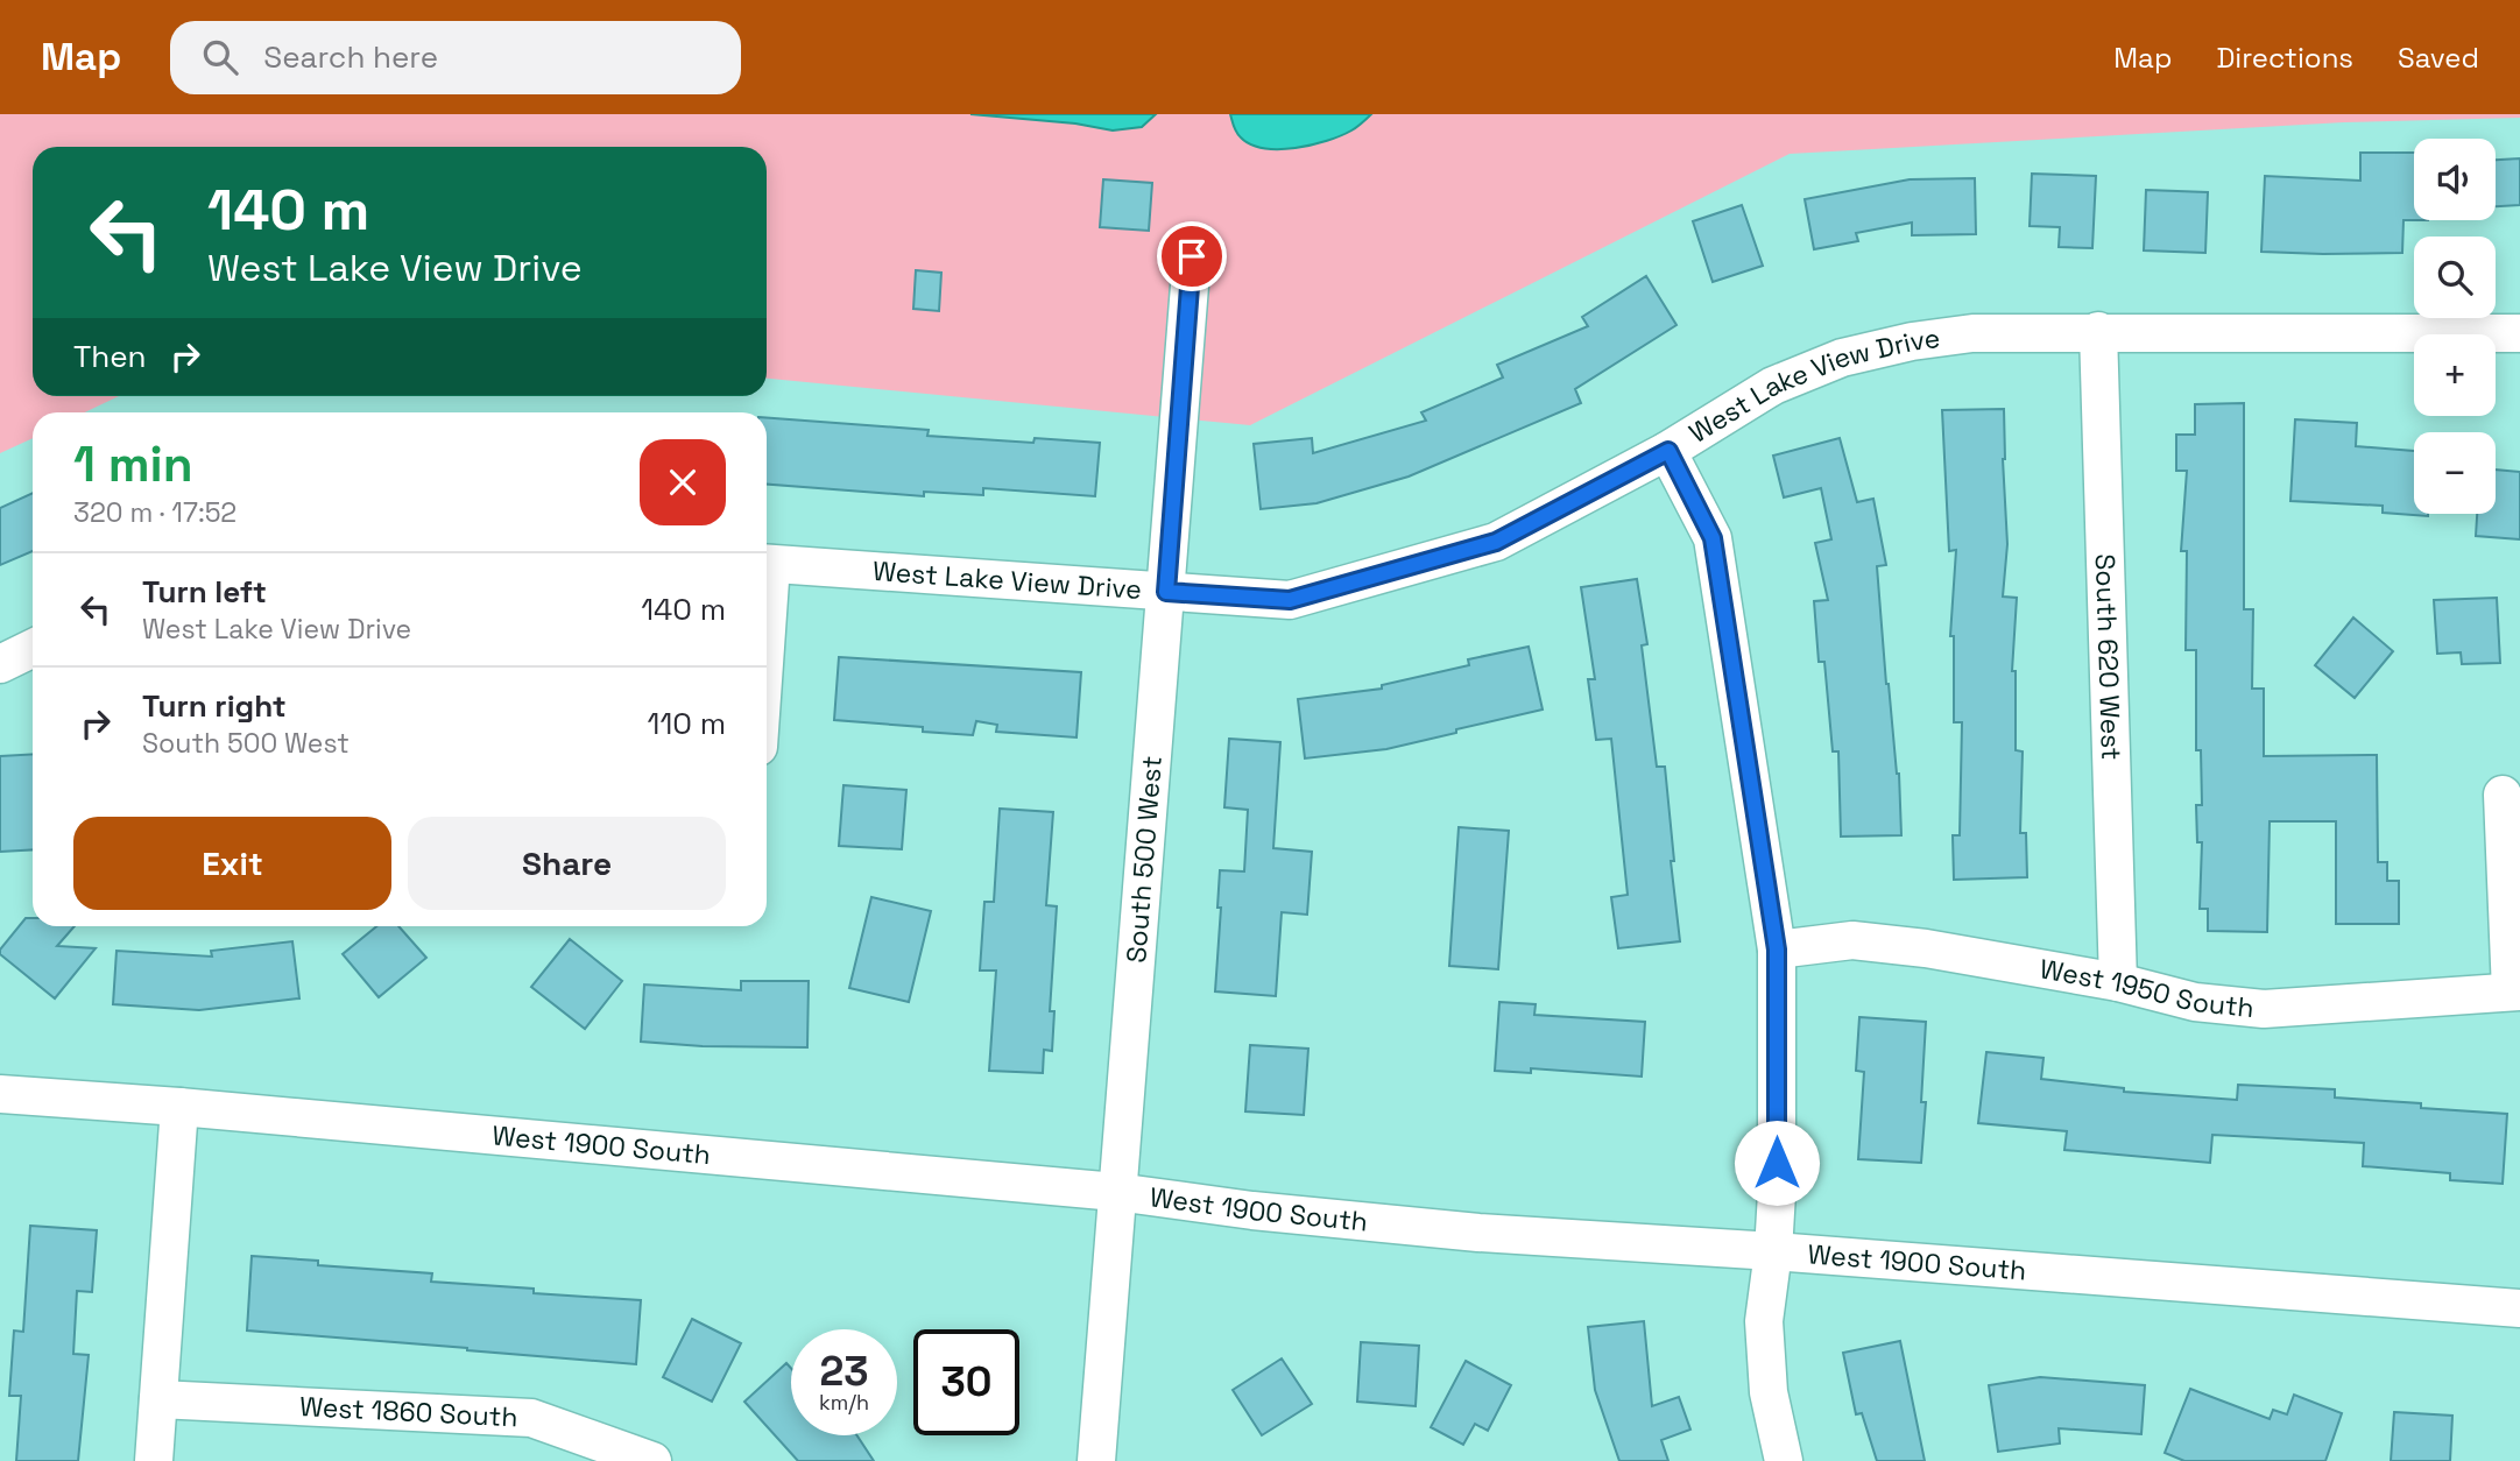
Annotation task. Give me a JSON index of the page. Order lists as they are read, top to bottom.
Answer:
{
  "streets": {
    "street": [
      "West Lake View Drive",
      "South 620 West",
      "South 500 West",
      "West 1950 South",
      "West 1900 South",
      "West 1860 South"
    ]
  },
  "crossings": [
    ["West Lake View Drive", "South 620 West"],
    ["West Lake View Drive", "South 500 West"],
    ["South 620 West", "West 1950 South"],
    ["South 500 West", "West 1900 South"]
  ],
  "page": {
    "header": "Map",
    "search": "Search here",
    "nav": ["Map", "Directions", "Saved"],
    "map_buttons": ["+", "−"],
    "turn": ["140 m", "West Lake View Drive"],
    "then": "Then",
    "heading": ["1 min", "320 m · 17:52"],
    "list": [
      {
        "name": "Turn left",
        "note": "West Lake View Drive",
        "value": "140 m"
      },
      {
        "name": "Turn right",
        "note": "South 500 West",
        "value": "110 m"
      }
    ],
    "buttons": ["Exit", "Share"],
    "speed": "23 km/h",
    "limit": "30"
  }
}
